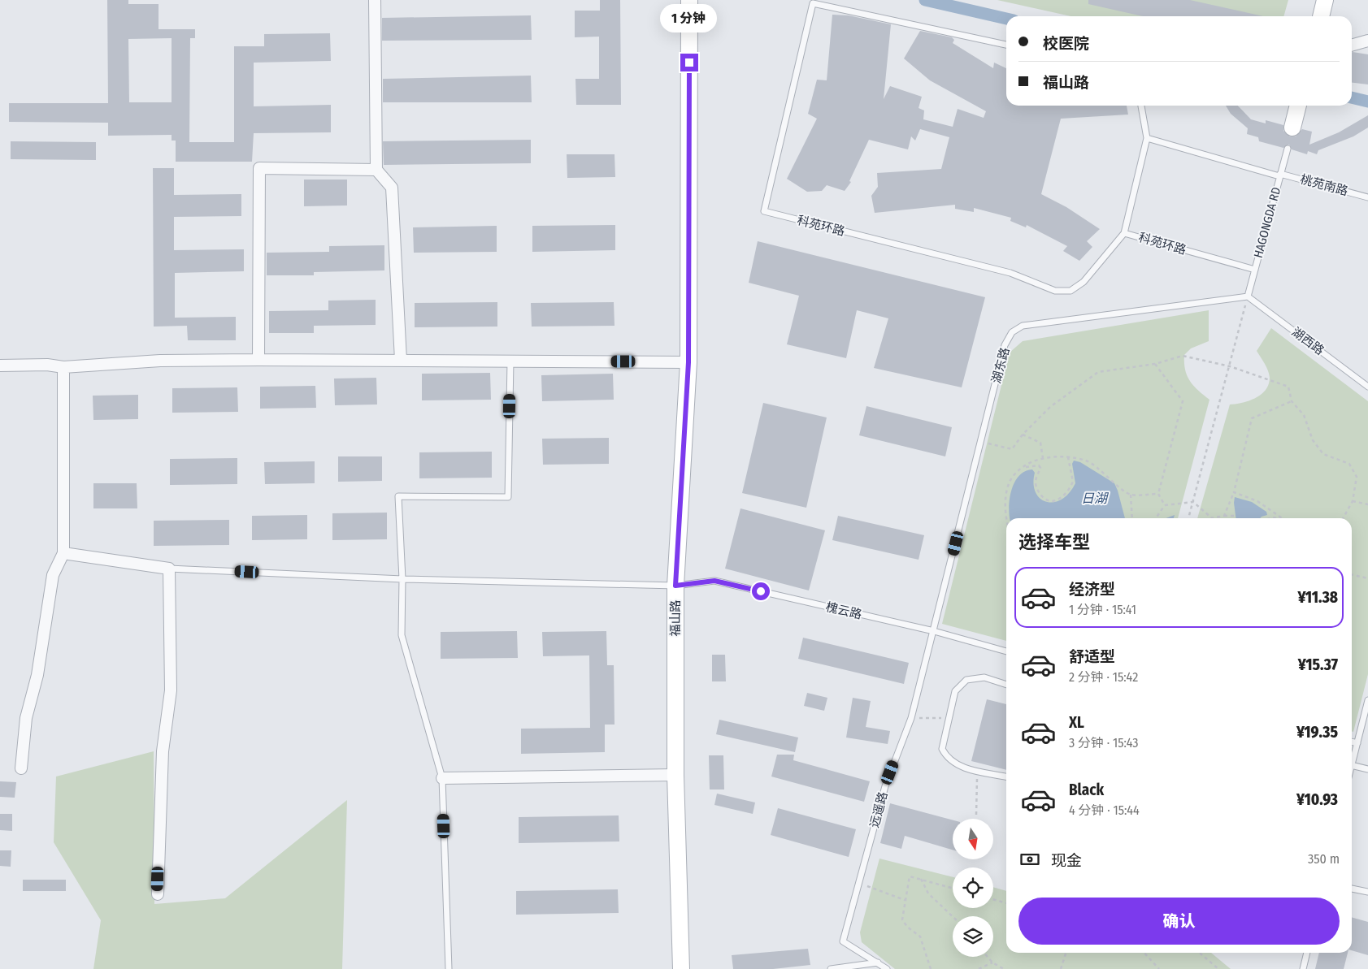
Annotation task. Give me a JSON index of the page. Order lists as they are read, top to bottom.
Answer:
{
  "streets": {
    "main road": ["福山路"],
    "lane": [
      "桃苑南路",
      "HAGONGDA RD",
      "科苑环路",
      "湖西路",
      "湖东路",
      "槐云路",
      "远遥路"
    ]
  },
  "crossings": [
    ["桃苑南路", "HAGONGDA RD"],
    ["HAGONGDA RD", "科苑环路"],
    ["HAGONGDA RD", "湖西路"],
    ["HAGONGDA RD", "湖东路"],
    ["湖西路", "湖东路"],
    ["湖东路", "槐云路"],
    ["湖东路", "远遥路"],
    ["槐云路", "福山路"],
    ["槐云路", "远遥路"]
  ],
  "water": ["日湖"],
  "north": "bottom",
  "page": {
    "bubble": "1 分钟",
    "banner": ["校医院", "福山路"],
    "heading": "选择车型",
    "list": [
      {
        "name": "经济型",
        "note": "1 分钟 · 15:41",
        "value": "¥11.38"
      },
      {
        "name": "舒适型",
        "note": "2 分钟 · 15:42",
        "value": "¥15.37"
      },
      {
        "name": "XL",
        "note": "3 分钟 · 15:43",
        "value": "¥19.35"
      },
      {
        "name": "Black",
        "note": "4 分钟 · 15:44",
        "value": "¥10.93"
      }
    ],
    "pay": ["现金", "350 m"],
    "buttons": "确认"
  }
}
